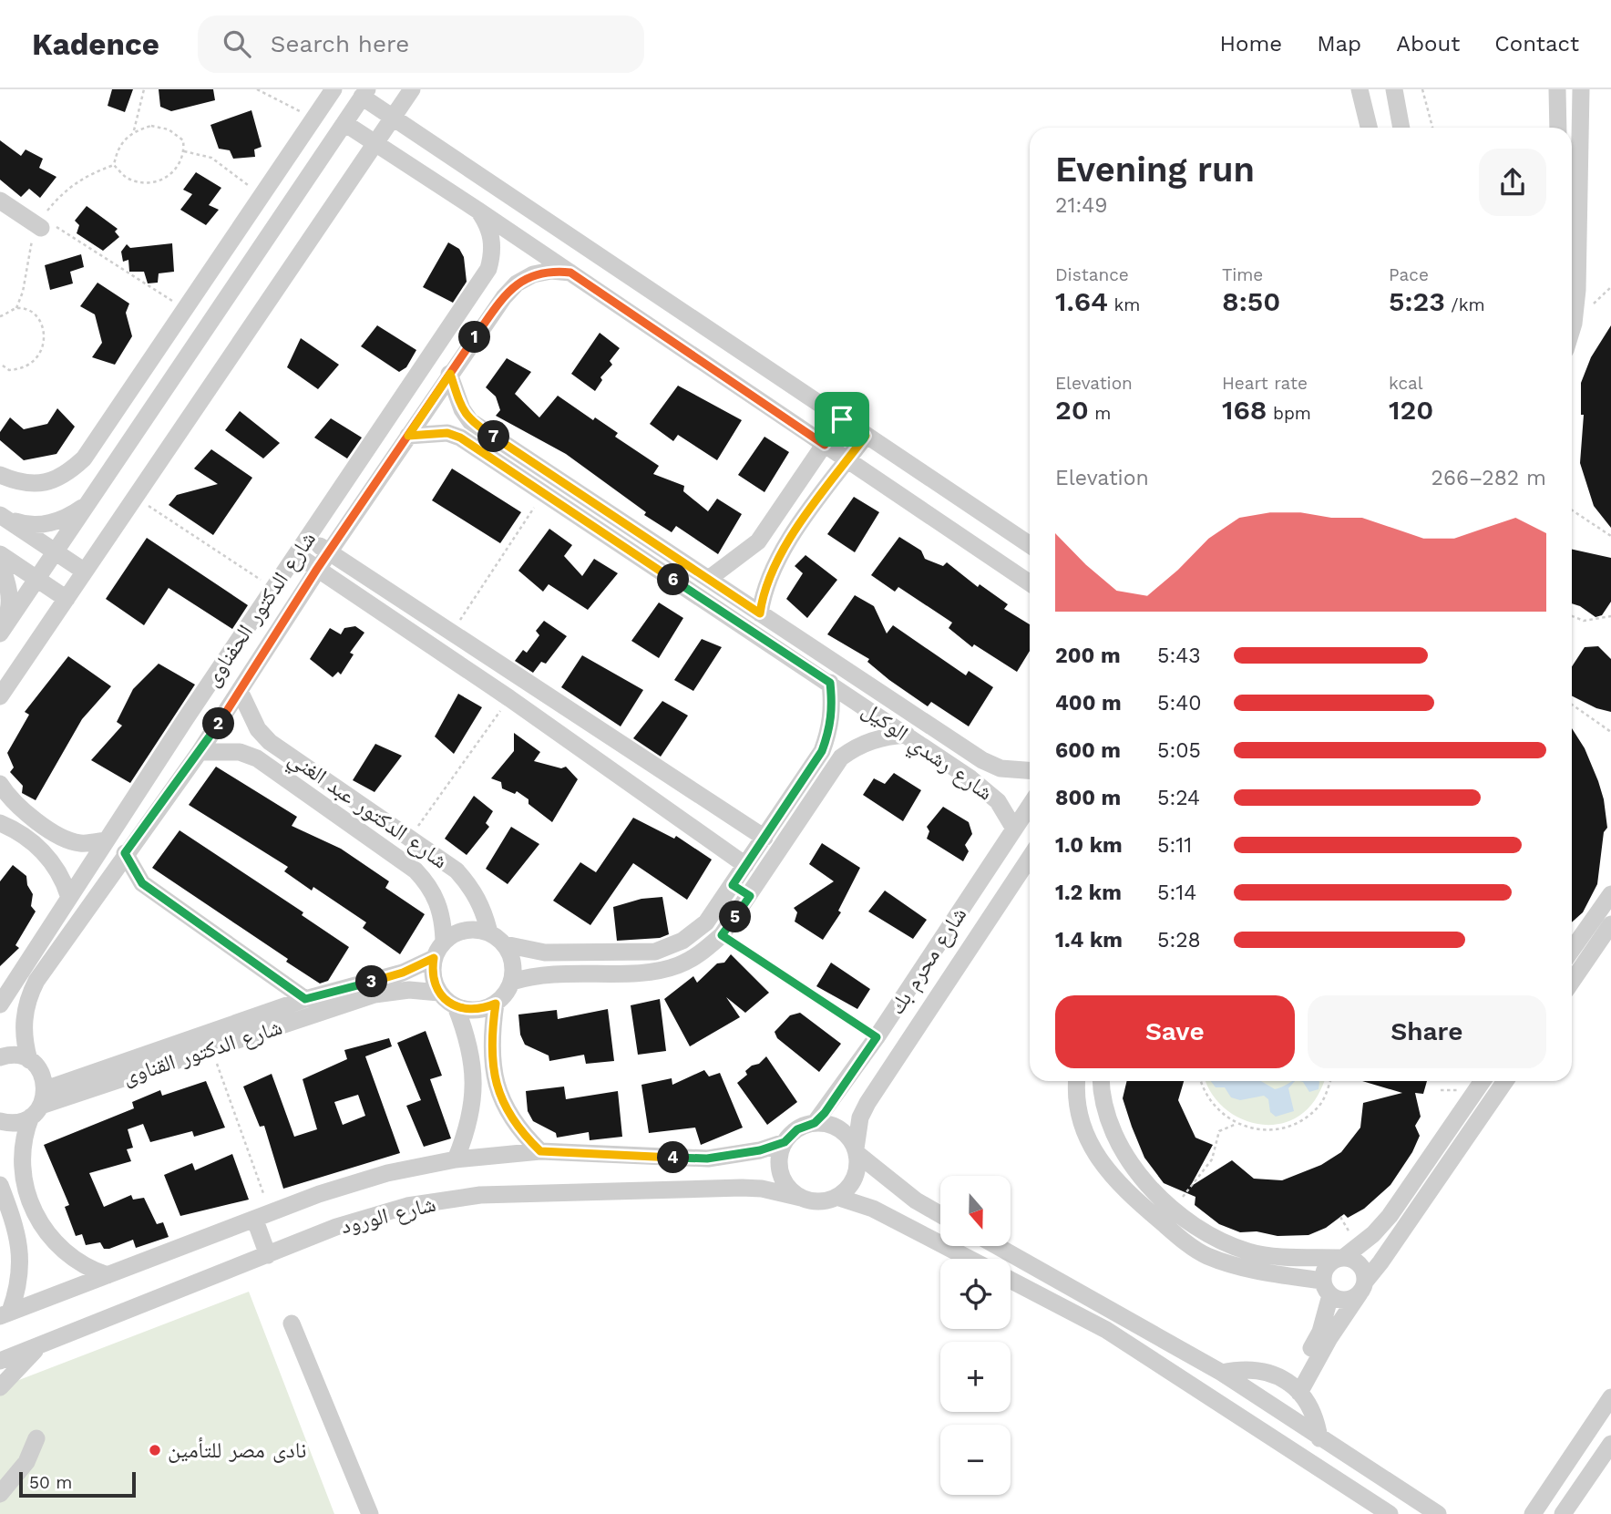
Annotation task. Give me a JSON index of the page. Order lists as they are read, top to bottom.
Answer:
{
  "streets": {
    "street": [
      "شارع الدكتور الحفناوى",
      "شارع رشدي الوكيل",
      "شارع الدكتور عبد الغني",
      "شارع محرم بك",
      "شارع الدكتور القناوى",
      "شارع الورود"
    ]
  },
  "crossings": [
    ["شارع الدكتور الحفناوى", "شارع رشدي الوكيل"],
    ["شارع الدكتور الحفناوى", "شارع الدكتور عبد الغني"],
    ["شارع رشدي الوكيل", "شارع محرم بك"],
    ["شارع الدكتور عبد الغني", "شارع الدكتور القناوى"],
    ["شارع محرم بك", "شارع الورود"]
  ],
  "places": ["نادى مصر للتأمين"],
  "scale_bar": "50 m",
  "north": "bottom",
  "page": {
    "header": "Kadence",
    "search": "Search here",
    "nav": [
      "Home",
      "Map",
      "About",
      "Contact"
    ],
    "heading": ["Evening run", "21:49"],
    "stats": [
      ["Distance", "1.64 km"],
      ["Time", "8:50"],
      ["Pace", "5:23 /km"],
      ["Elevation", "20 m"],
      ["Heart rate", "168 bpm"],
      ["kcal", "120"]
    ],
    "pins": [
      "1",
      "7",
      "6",
      "2",
      "5",
      "3",
      "4"
    ],
    "chart": ["Elevation", "266–282 m"],
    "list": [
      {
        "name": "200 m",
        "note": "5:43"
      },
      {
        "name": "400 m",
        "note": "5:40"
      },
      {
        "name": "600 m",
        "note": "5:05"
      },
      {
        "name": "800 m",
        "note": "5:24"
      },
      {
        "name": "1.0 km",
        "note": "5:11"
      },
      {
        "name": "1.2 km",
        "note": "5:14"
      },
      {
        "name": "1.4 km",
        "note": "5:28"
      }
    ],
    "buttons": ["Save", "Share"],
    "map_buttons": ["+", "−"],
    "scale": "50 m"
  }
}
